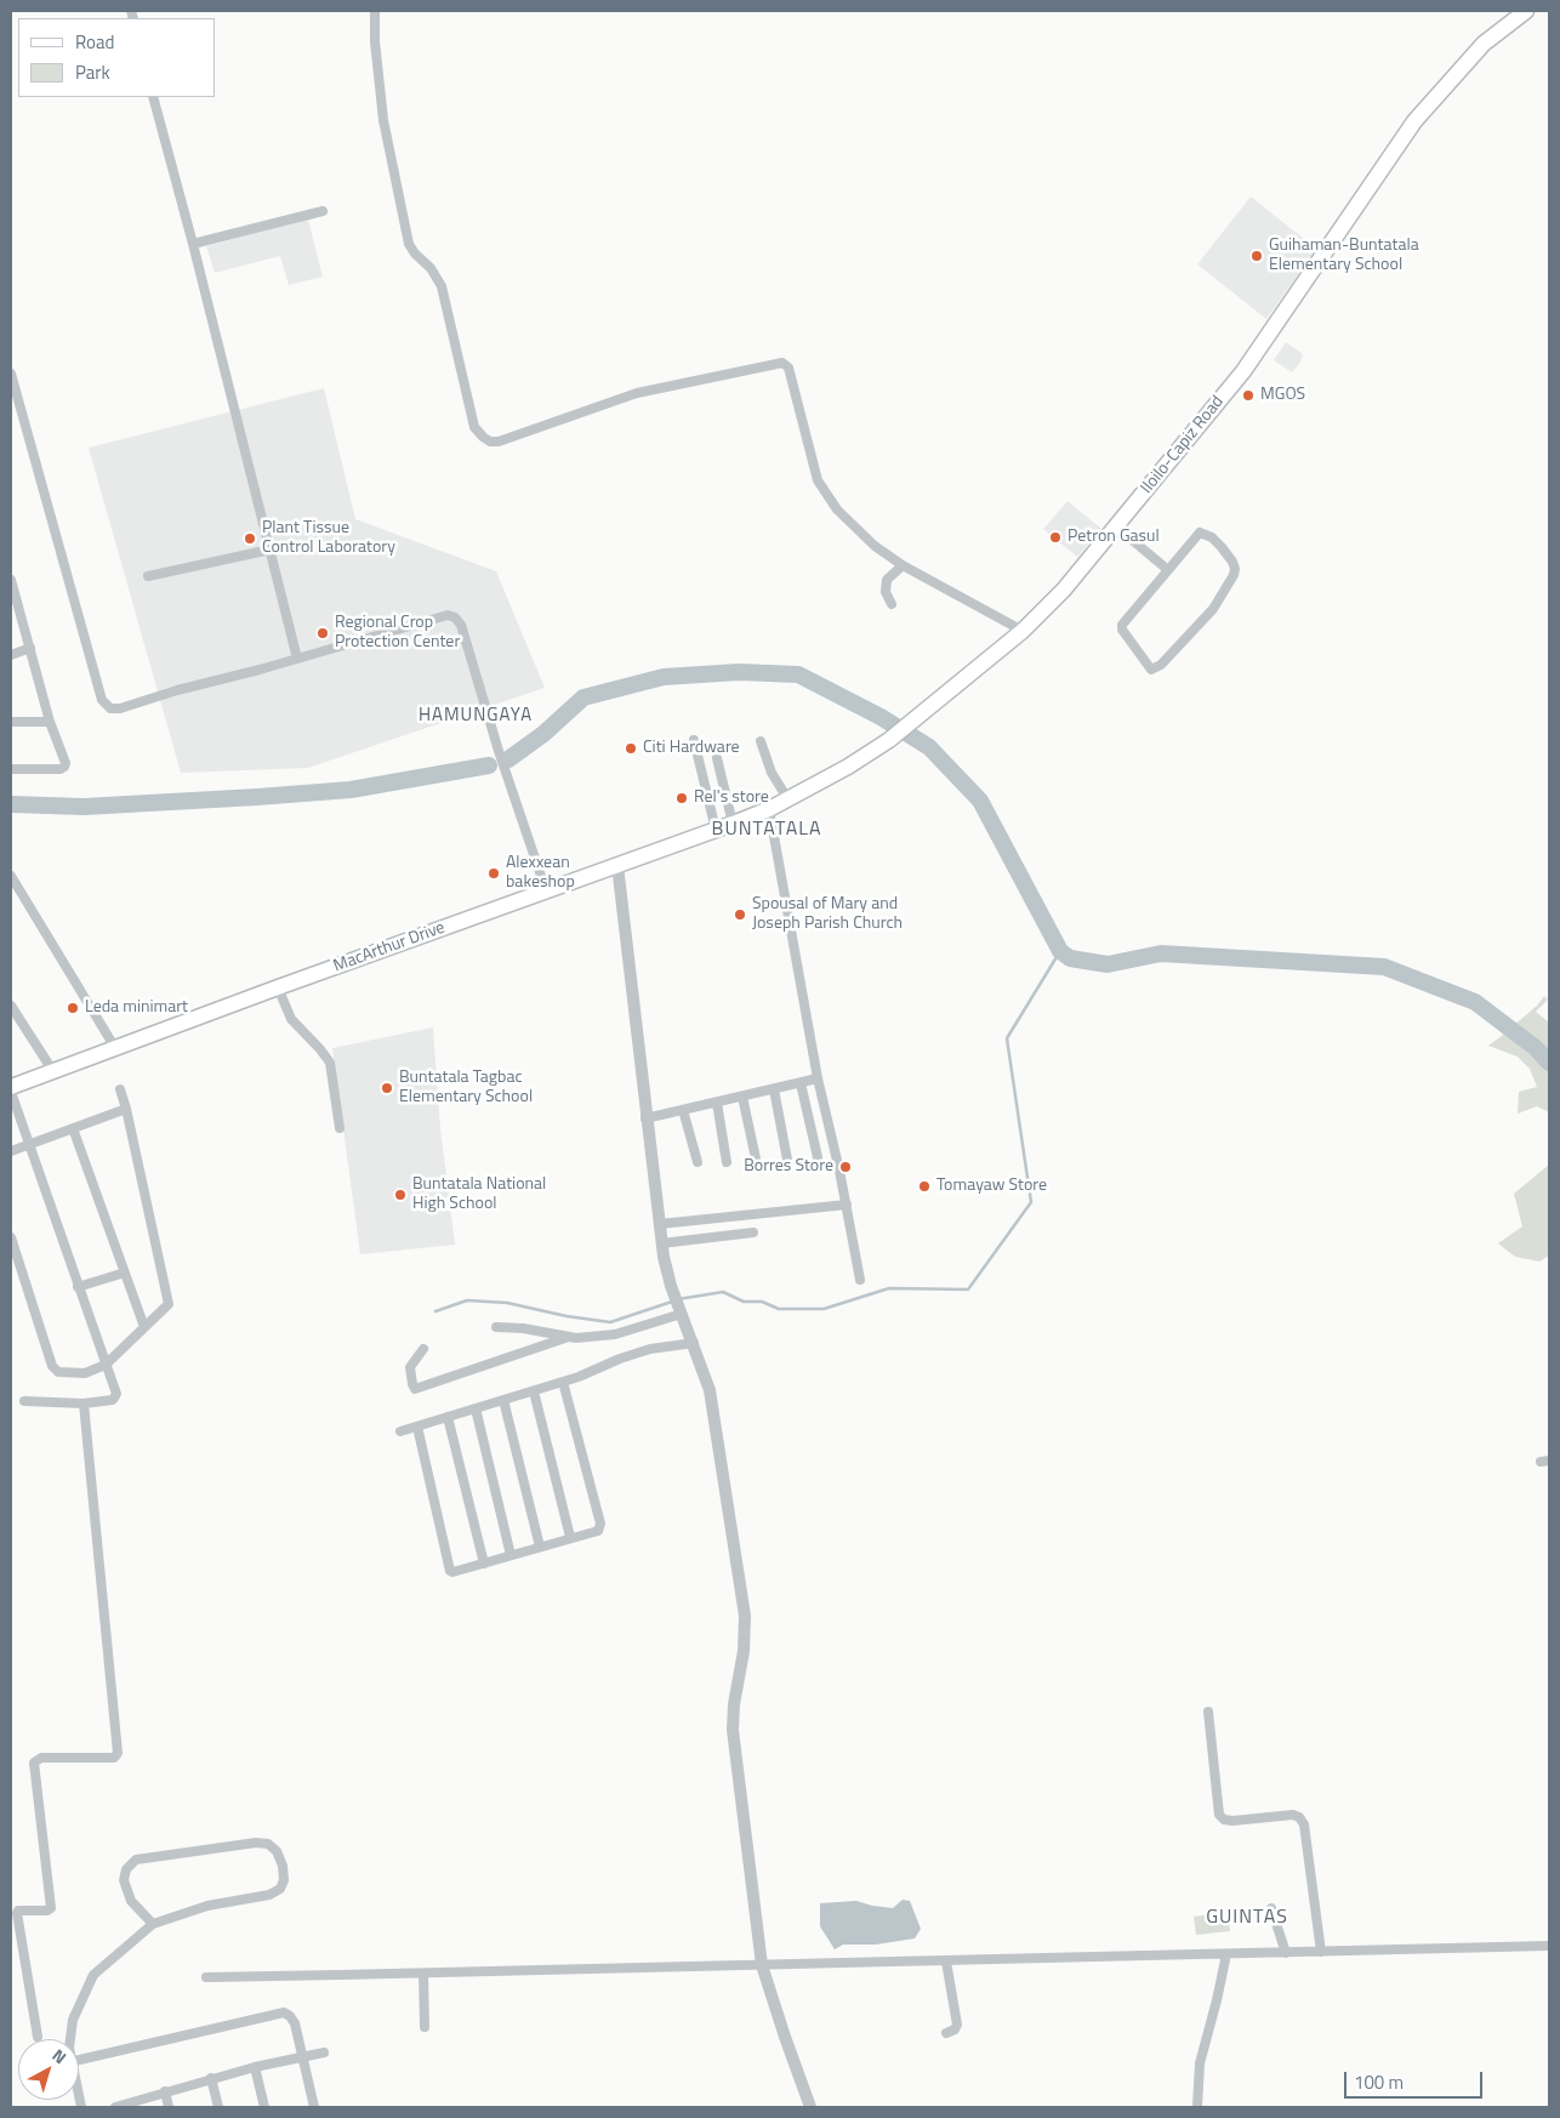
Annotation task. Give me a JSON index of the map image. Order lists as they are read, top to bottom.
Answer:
{
  "streets": {
    "main road": ["Iloilo-Capiz Road", "MacArthur Drive"]
  },
  "crossings": [
    ["Iloilo-Capiz Road", "MacArthur Drive"]
  ],
  "districts": ["HAMUNGAYA", "BUNTATALA", "GUINTAS"],
  "places": [
    "Guihaman-Buntatala Elementary School",
    "MGOS",
    "Petron Gasul",
    "Plant Tissue Control Laboratory",
    "Regional Crop Protection Center",
    "Citi Hardware",
    "Rel's store",
    "Alexxean bakeshop",
    "Spousal of Mary and Joseph Parish Church",
    "Leda minimart",
    "Buntatala Tagbac Elementary School",
    "Borres Store",
    "Tomayaw Store",
    "Buntatala National High School"
  ],
  "legend": ["Road", "Park"],
  "scale_bar": "100 m",
  "north": "top right"
}
